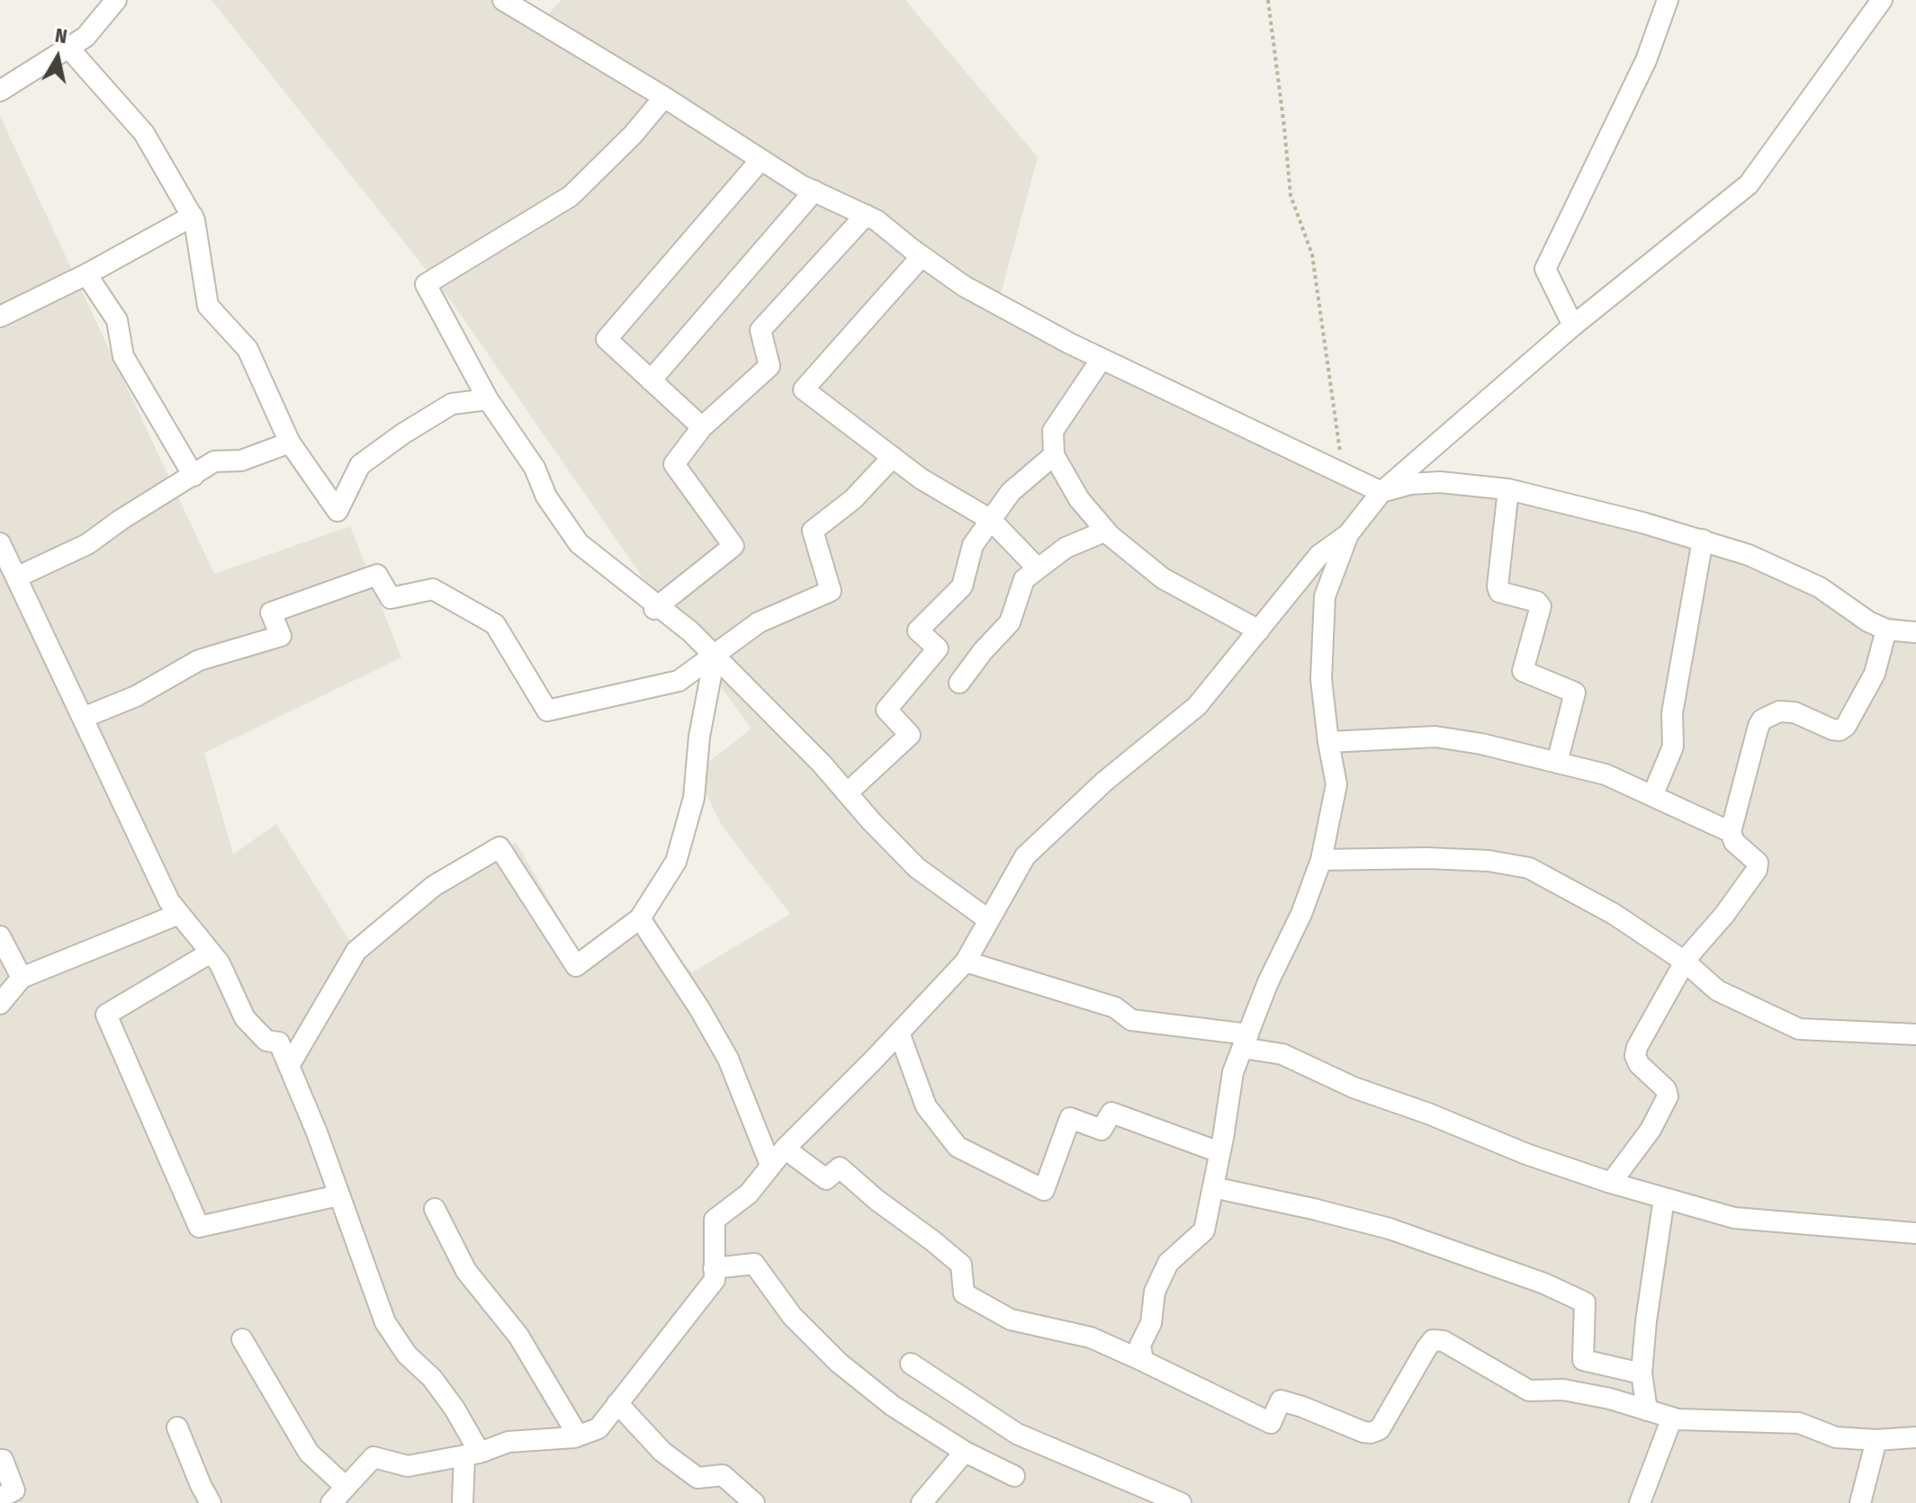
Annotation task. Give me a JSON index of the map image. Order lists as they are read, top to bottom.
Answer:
{
  "north": "top"
}
